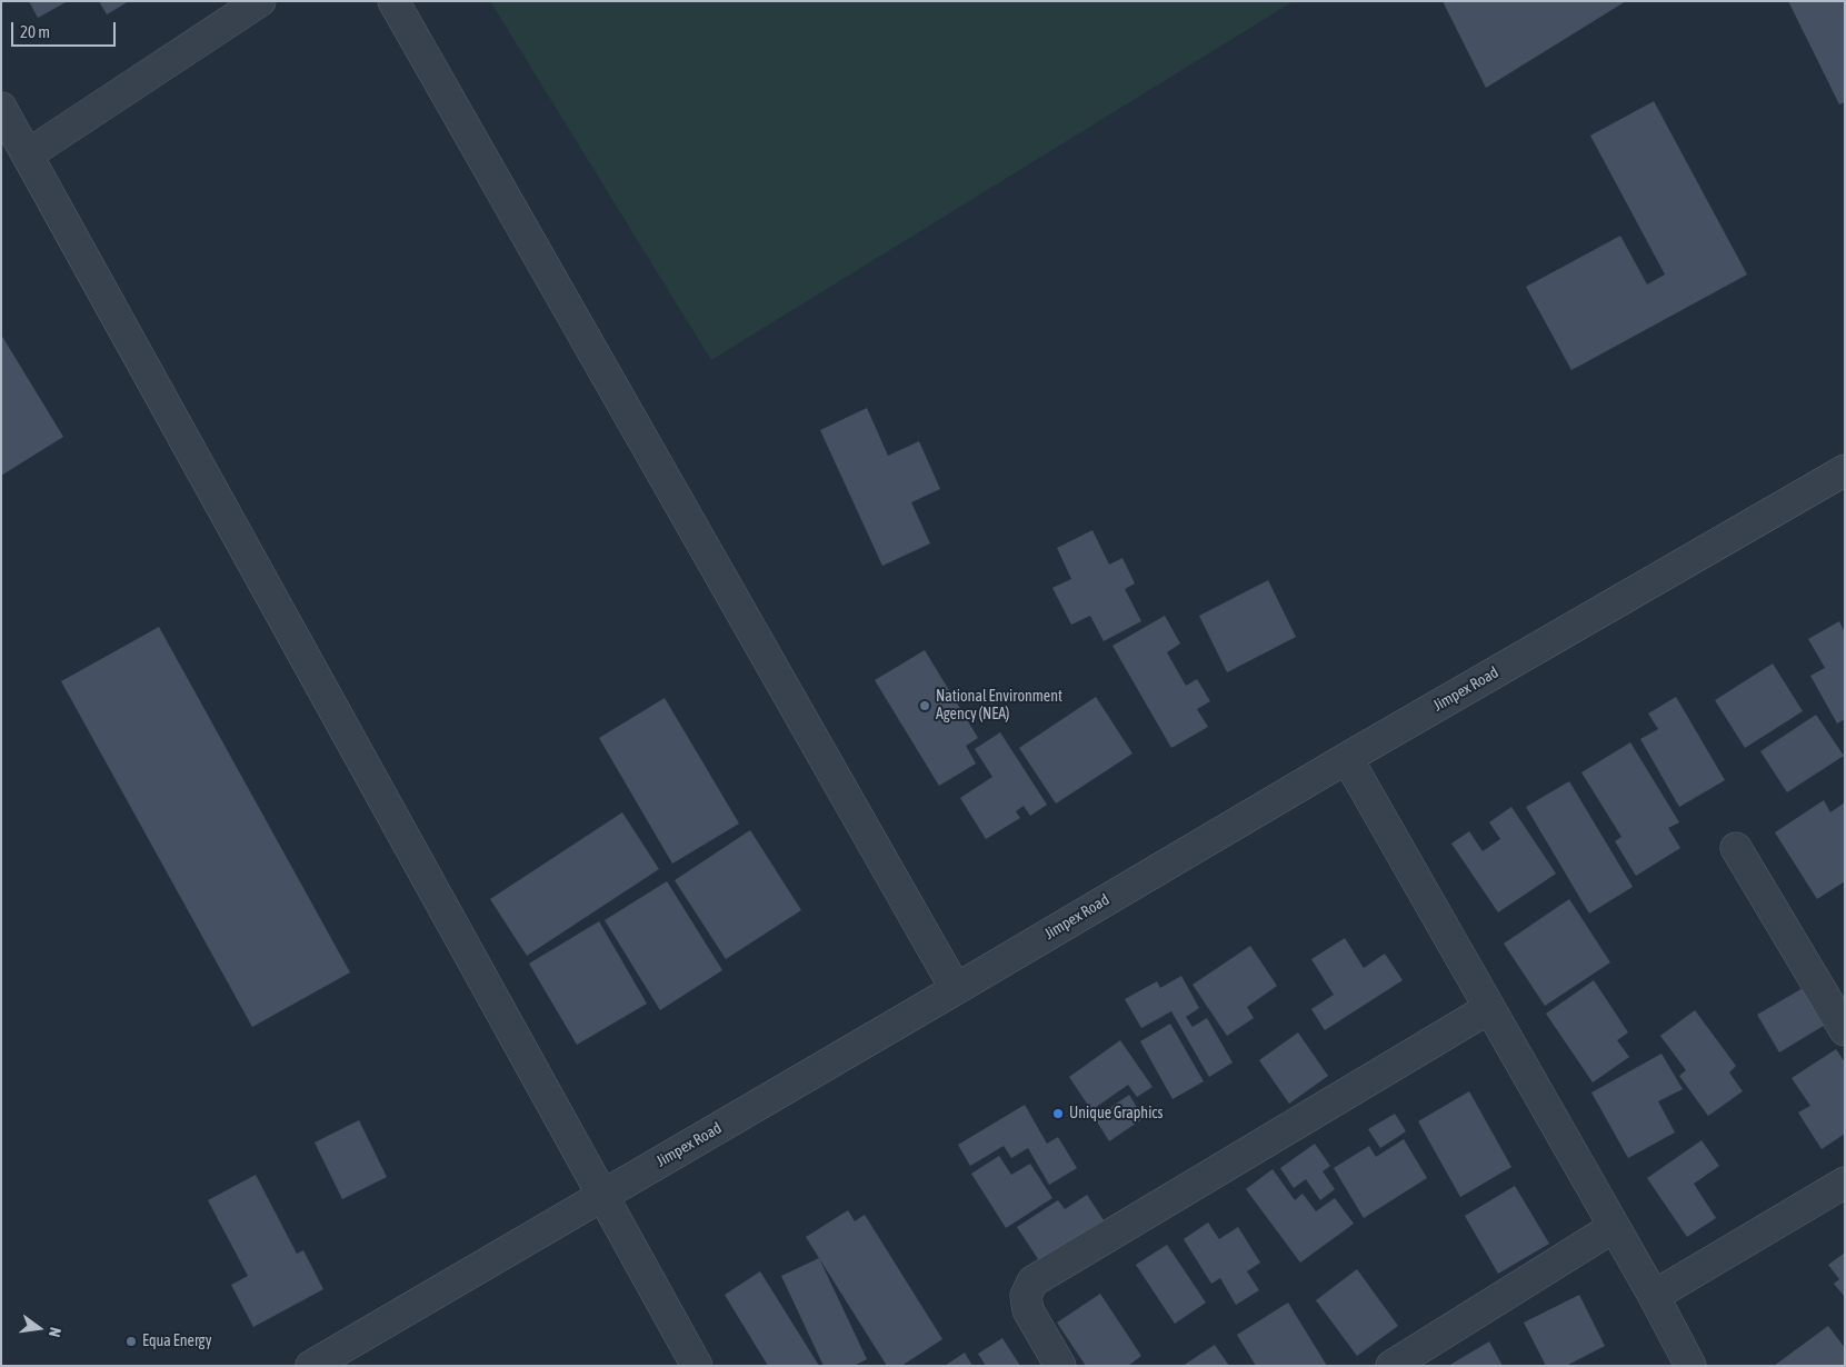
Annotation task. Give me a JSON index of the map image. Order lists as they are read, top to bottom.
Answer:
{
  "streets": {
    "street": ["Jimpex Road"]
  },
  "places": ["National Environment Agency (NEA)", "Unique Graphics", "Equa Energy"],
  "scale_bar": "20 m",
  "north": "right"
}
